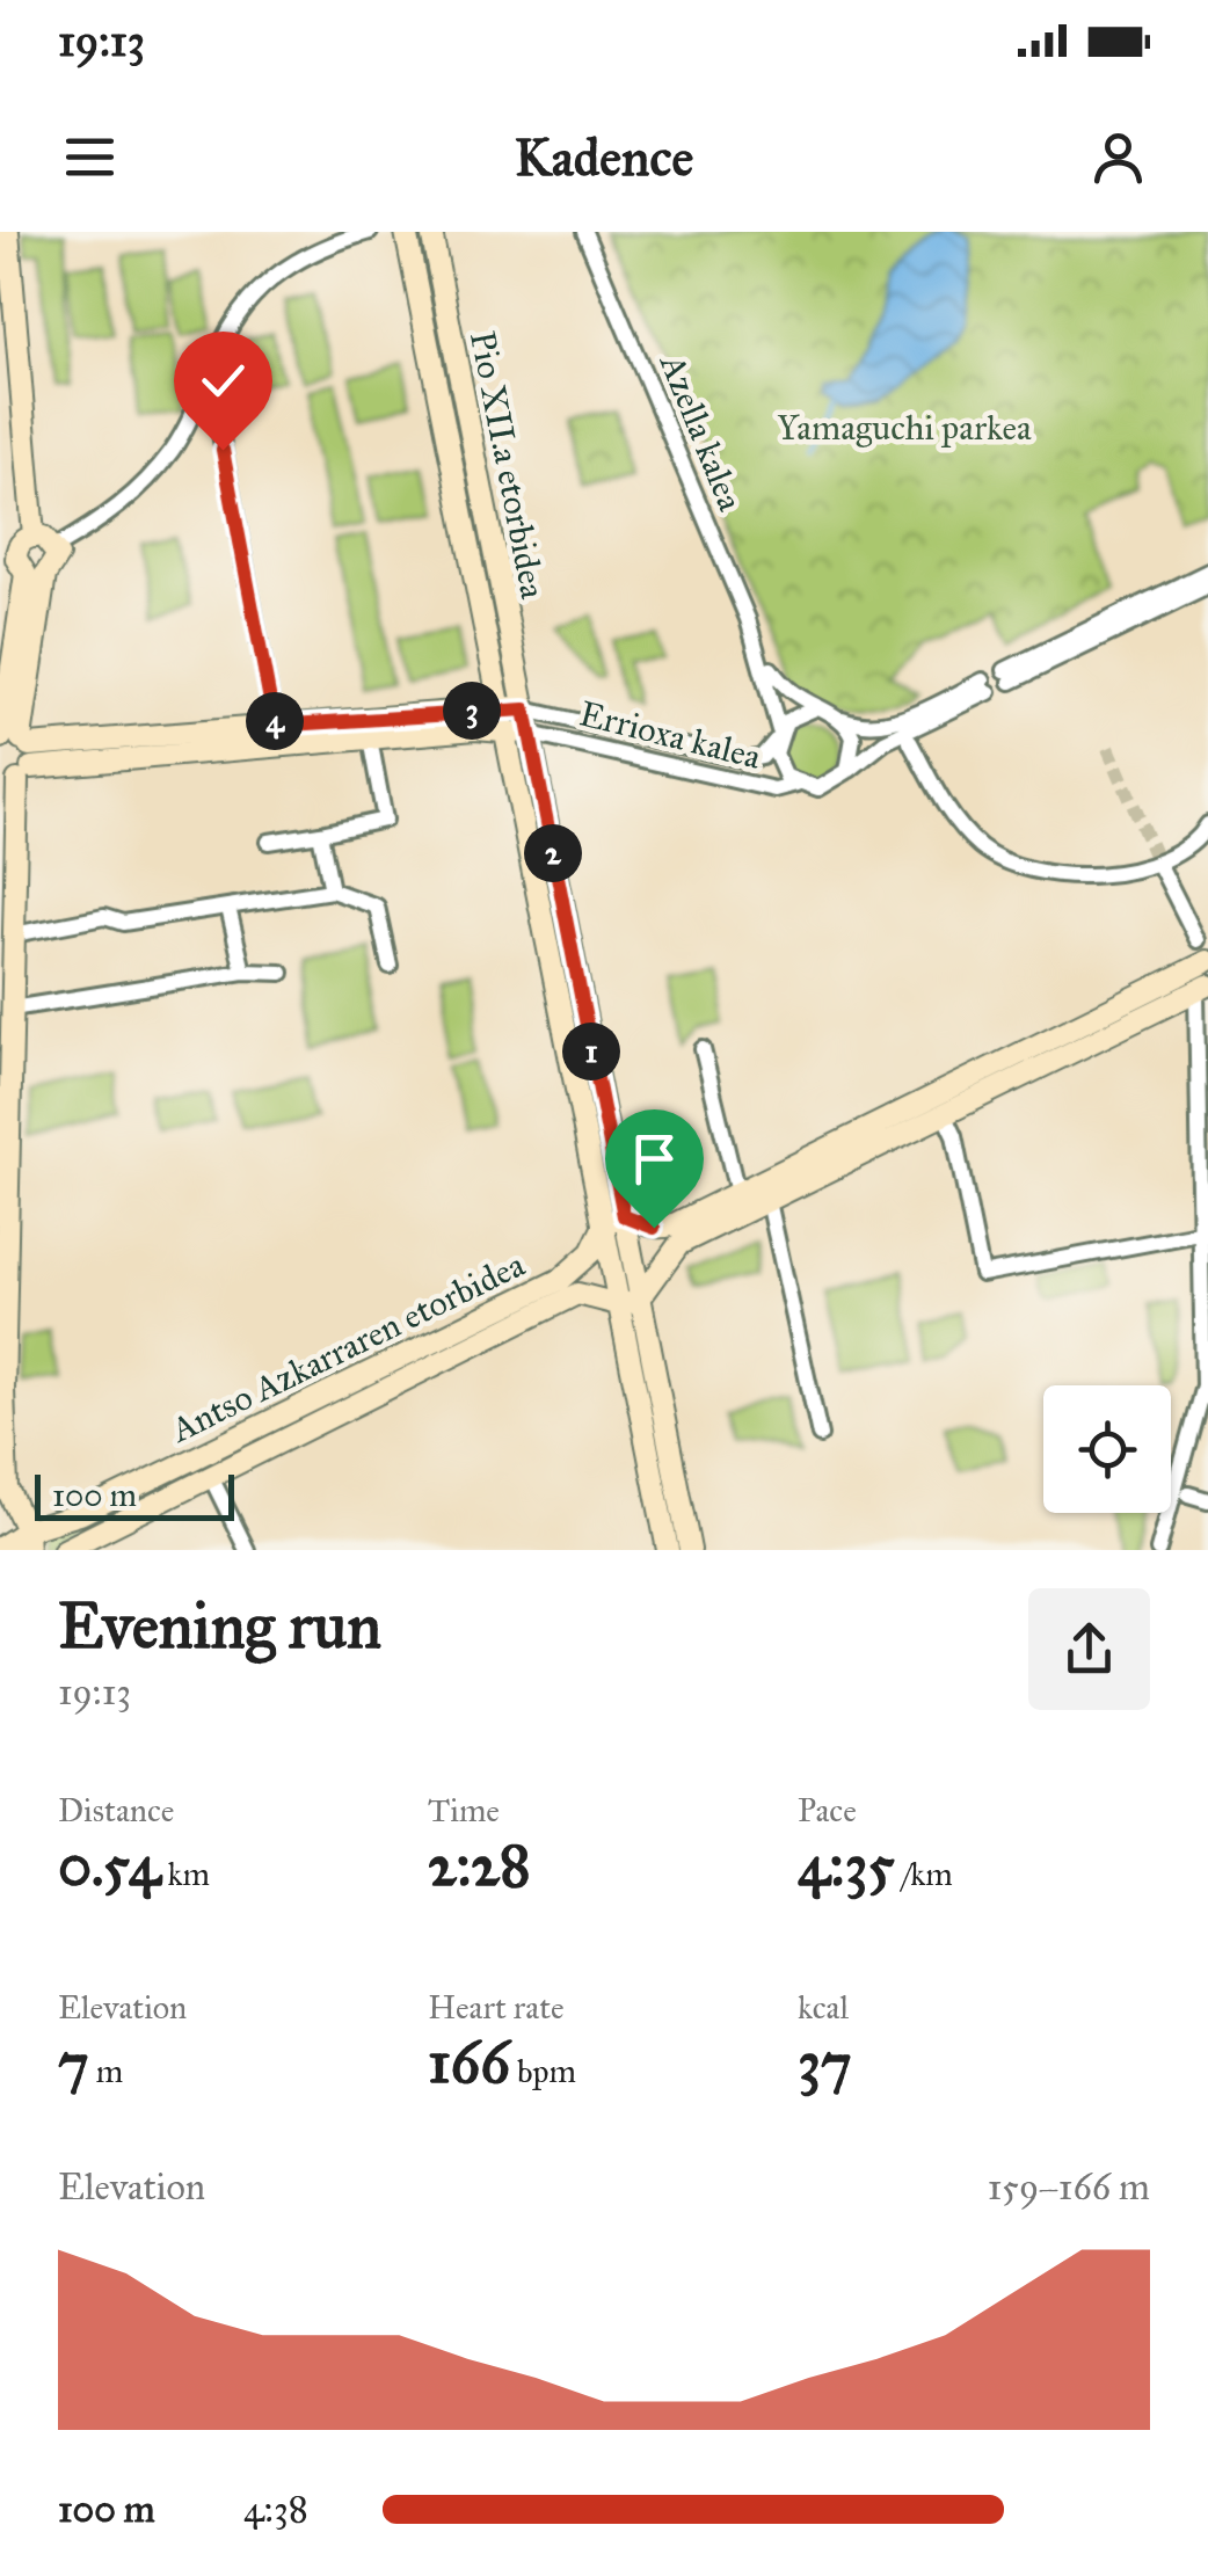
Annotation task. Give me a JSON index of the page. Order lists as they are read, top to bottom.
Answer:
{
  "streets": {
    "main road": ["Pio XII.a etorbidea", "Antso Azkarraren etorbidea"],
    "street": ["Azella kalea", "Errioxa kalea"]
  },
  "crossings": [
    ["Azella kalea", "Errioxa kalea"],
    ["Pio XII.a etorbidea", "Errioxa kalea"],
    ["Pio XII.a etorbidea", "Antso Azkarraren etorbidea"]
  ],
  "parks": ["Yamaguchi parkea"],
  "scale_bar": "100 m",
  "page": {
    "status": "19:13",
    "header": "Kadence",
    "pins": [
      "3",
      "4",
      "2",
      "1"
    ],
    "scale": "100 m",
    "heading": ["Evening run", "19:13"],
    "stats": [
      ["Distance", "0.54 km"],
      ["Time", "2:28"],
      ["Pace", "4:35 /km"],
      ["Elevation", "7 m"],
      ["Heart rate", "166 bpm"],
      ["kcal", "37"]
    ],
    "chart": ["Elevation", "159–166 m"],
    "list": [
      {
        "name": "100 m",
        "note": "4:38"
      }
    ]
  }
}
